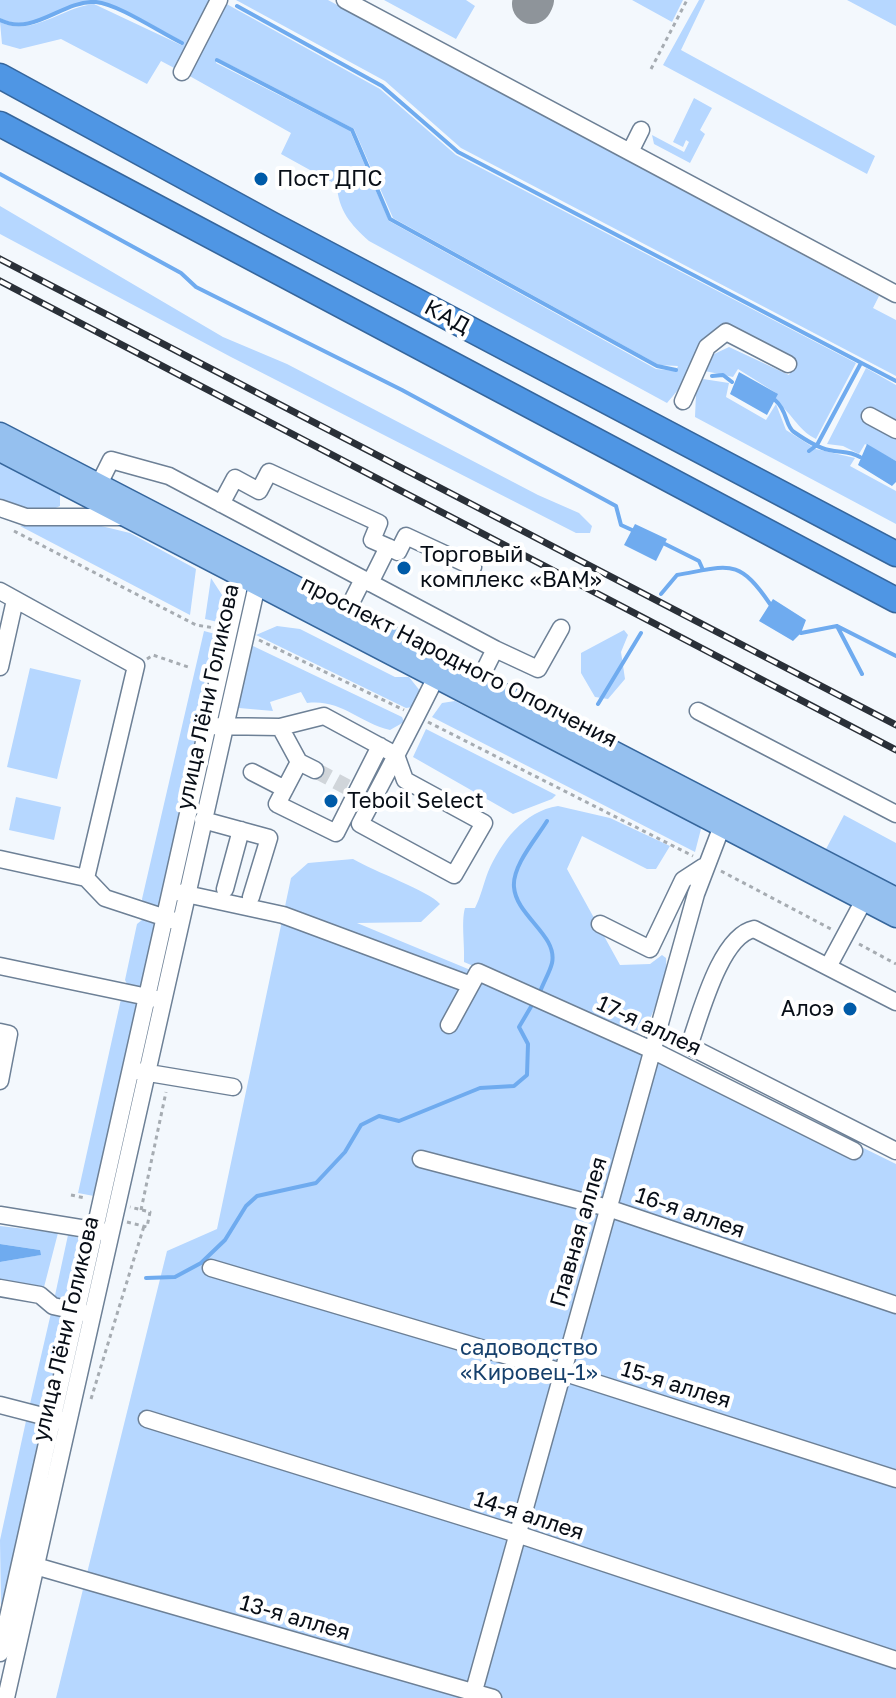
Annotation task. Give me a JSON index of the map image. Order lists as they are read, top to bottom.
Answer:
{
  "streets": {
    "highway": ["КАД"],
    "main road": ["проспект Народного Ополчения"],
    "street": [
      "улица Лёни Голикова",
      "17-я аллея",
      "16-я аллея",
      "Главная аллея",
      "15-я аллея",
      "14-я аллея",
      "13-я аллея"
    ]
  },
  "crossings": [
    ["проспект Народного Ополчения", "улица Лёни Голикова"],
    ["проспект Народного Ополчения", "Главная аллея"],
    ["улица Лёни Голикова", "13-я аллея"],
    ["17-я аллея", "Главная аллея"],
    ["16-я аллея", "Главная аллея"],
    ["Главная аллея", "15-я аллея"],
    ["Главная аллея", "14-я аллея"],
    ["Главная аллея", "13-я аллея"]
  ],
  "parks": ["садоводство «Кировец-1»"],
  "places": [
    "Пост ДПС",
    "Торговый комплекс «ВАМ»",
    "Teboil Select",
    "Алоэ"
  ]
}
